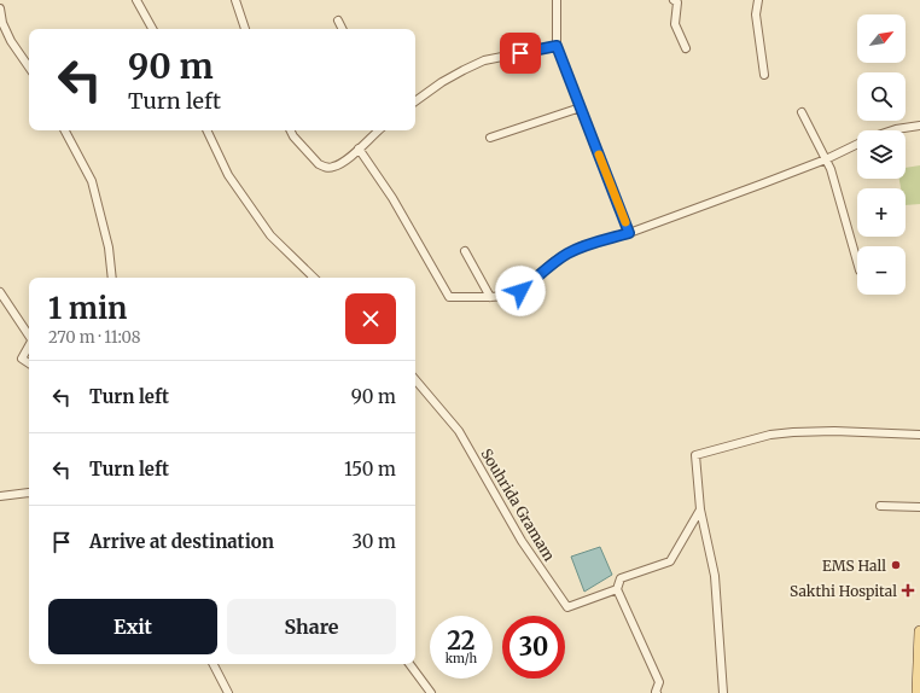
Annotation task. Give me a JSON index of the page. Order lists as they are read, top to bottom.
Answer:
{
  "streets": {
    "street": ["Souhrida Gramam"]
  },
  "places": {
    "other": ["EMS Hall"],
    "health": ["Sakthi Hospital"]
  },
  "north": "top right",
  "page": {
    "map_buttons": ["+", "−"],
    "turn": ["90 m", "Turn left"],
    "heading": ["1 min", "270 m · 11:08"],
    "list": [
      {
        "name": "Turn left",
        "value": "90 m"
      },
      {
        "name": "Turn left",
        "value": "150 m"
      },
      {
        "name": "Arrive at destination",
        "value": "30 m"
      }
    ],
    "buttons": ["Exit", "Share"],
    "speed": "22 km/h",
    "limit": "30"
  }
}
